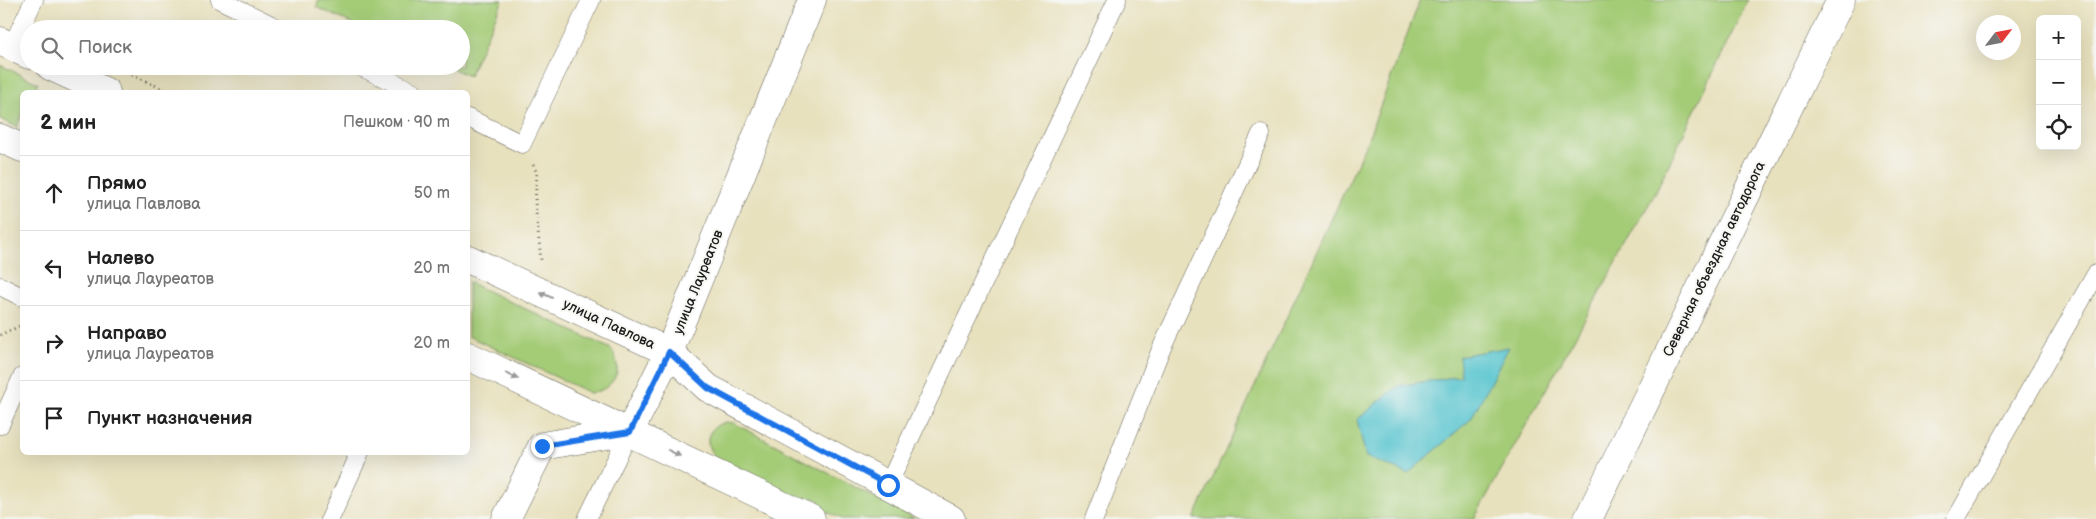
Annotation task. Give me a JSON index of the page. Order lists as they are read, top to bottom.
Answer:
{
  "streets": {
    "street": ["Северная объездная автодорога", "улица Лауреатов", "улица Павлова"]
  },
  "crossings": [
    ["улица Лауреатов", "улица Павлова"]
  ],
  "north": "top right",
  "page": {
    "map_buttons": ["+", "−"],
    "search": "Поиск",
    "heading": ["2 мин", "Пешком · 90 m"],
    "list": [
      ["Прямо", "улица Павлова", "50 m"],
      ["Налево", "улица Лауреатов", "20 m"],
      ["Направо", "улица Лауреатов", "20 m"],
      "Пункт назначения"
    ]
  }
}
